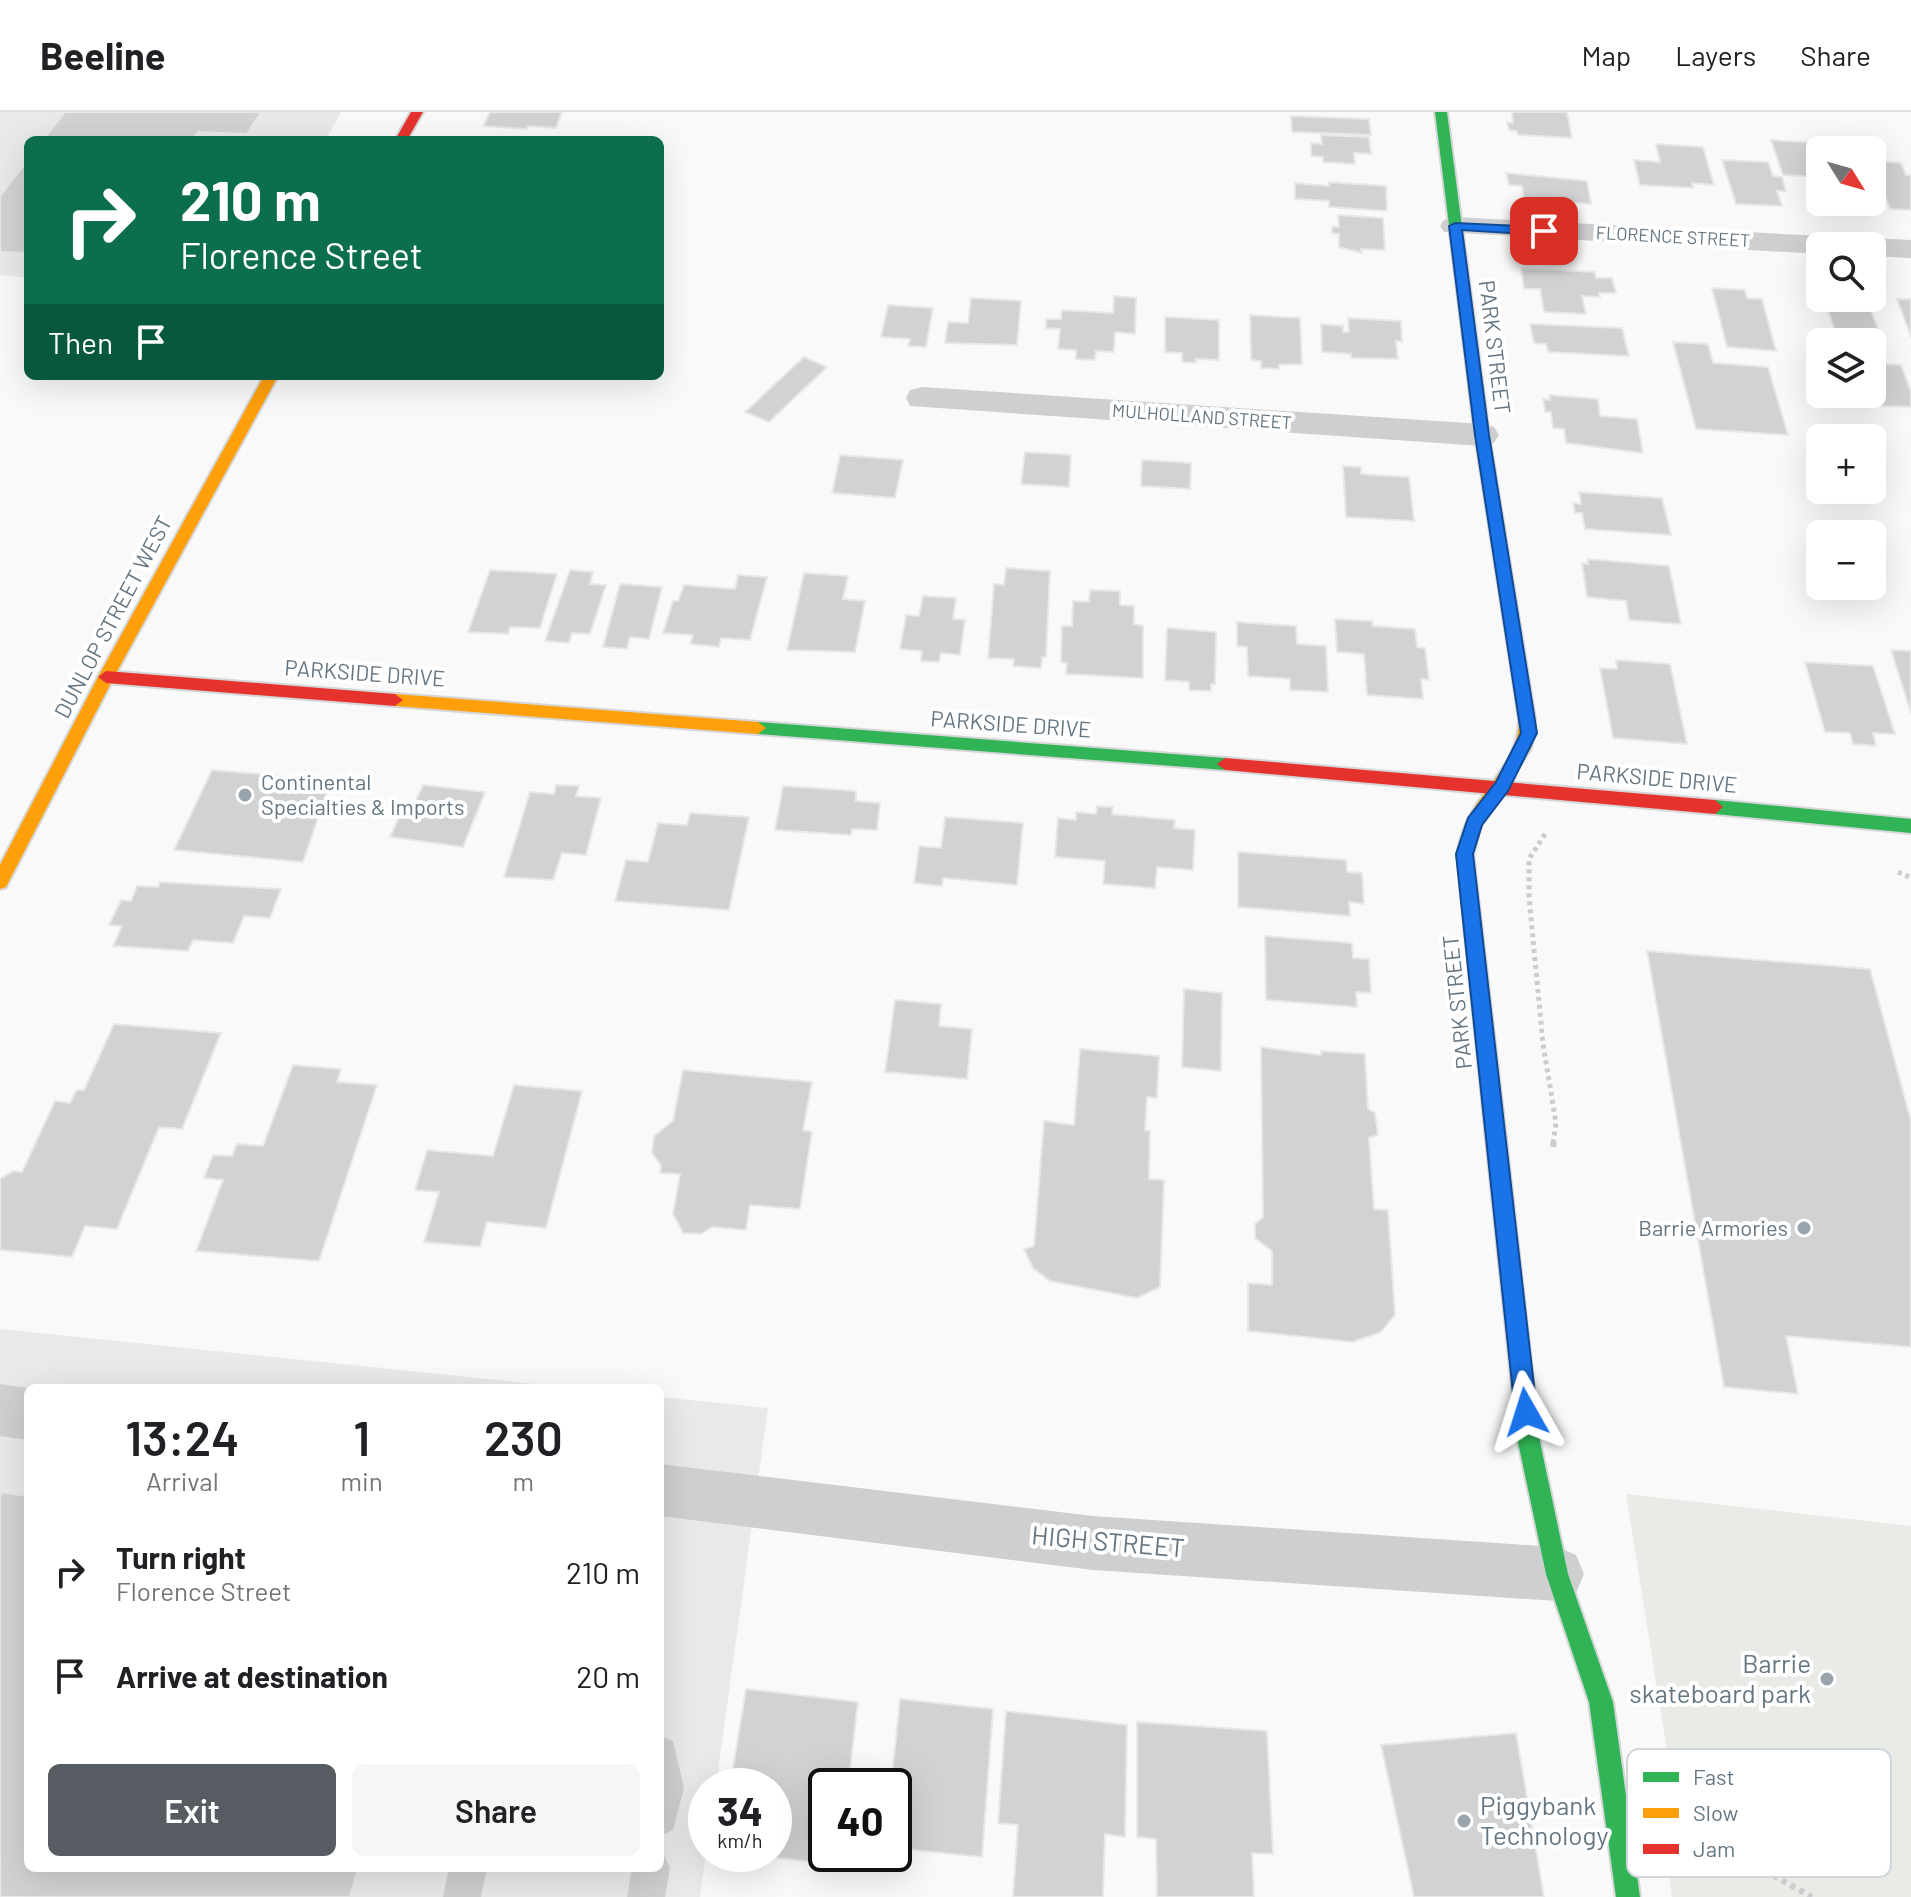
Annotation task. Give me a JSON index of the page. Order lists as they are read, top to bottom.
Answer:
{
  "streets": {
    "street": [
      "FLORENCE STREET",
      "PARK STREET",
      "MULHOLLAND STREET",
      "DUNLOP STREET WEST",
      "PARKSIDE DRIVE",
      "HIGH STREET"
    ]
  },
  "crossings": [
    ["FLORENCE STREET", "PARK STREET"],
    ["PARK STREET", "MULHOLLAND STREET"],
    ["PARK STREET", "PARKSIDE DRIVE"],
    ["PARK STREET", "HIGH STREET"],
    ["DUNLOP STREET WEST", "PARKSIDE DRIVE"]
  ],
  "places": [
    "Continental Specialties & Imports",
    "Barrie Armories",
    "Barrie skateboard park",
    "Piggybank Technology"
  ],
  "legend": ["Fast", "Slow", "Jam"],
  "north": "bottom right",
  "page": {
    "header": "Beeline",
    "nav": ["Map", "Layers", "Share"],
    "map_buttons": ["+", "−"],
    "turn": ["210 m", "Florence Street"],
    "then": "Then",
    "eta": [
      "13:24",
      "Arrival",
      "1",
      "min",
      "230",
      "m"
    ],
    "list": [
      {
        "name": "Turn right",
        "note": "Florence Street",
        "value": "210 m"
      },
      {
        "name": "Arrive at destination",
        "value": "20 m"
      }
    ],
    "buttons": ["Exit", "Share"],
    "speed": "34 km/h",
    "limit": "40"
  }
}
